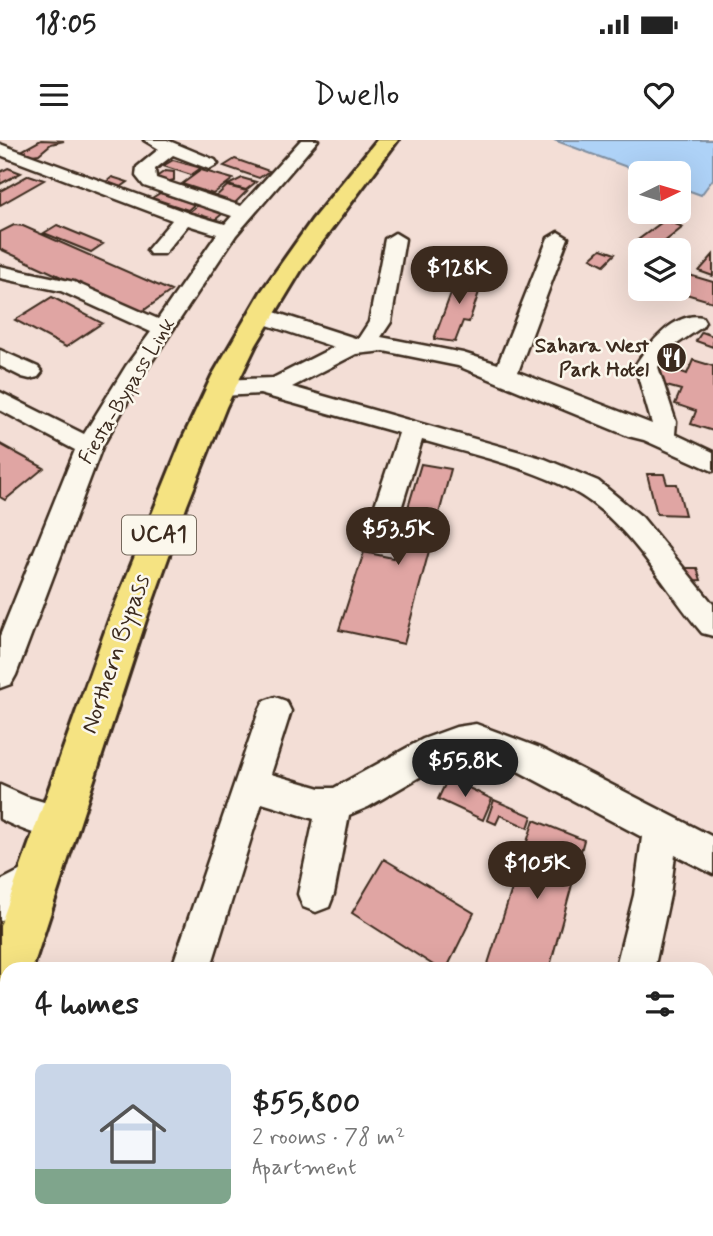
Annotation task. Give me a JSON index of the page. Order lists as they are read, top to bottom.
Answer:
{
  "streets": {
    "main road": ["UCA1", "Northern Bypass"],
    "street": ["Fiesta-Bypass Link"]
  },
  "places": {
    "restaurant": ["Sahara West Park Hotel"]
  },
  "north": "right",
  "page": {
    "status": "18:05",
    "header": "Dwello",
    "price": [
      "$128K",
      "$53.5K",
      "$55.8K",
      "$105K"
    ],
    "heading": "4 homes",
    "list": [
      {
        "name": "$55,800",
        "note": "2 rooms · 78 m² · Apartment"
      }
    ]
  }
}
